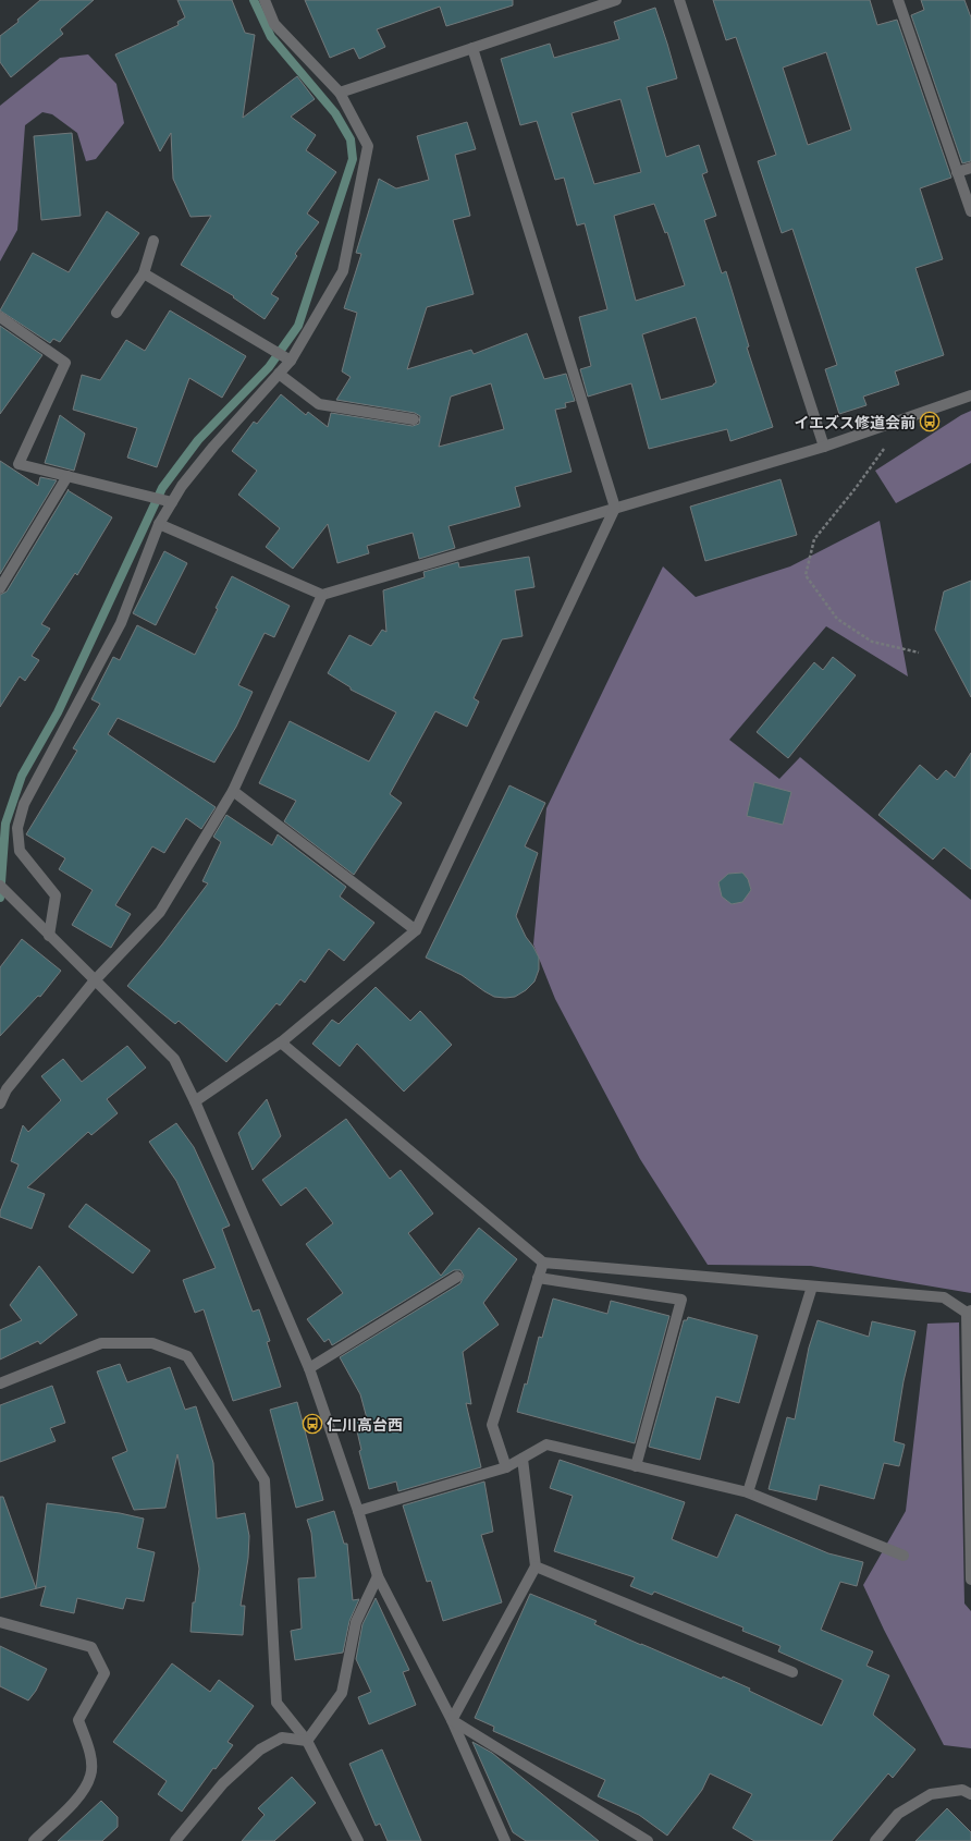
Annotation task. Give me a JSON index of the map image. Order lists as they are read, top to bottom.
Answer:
{
  "places": {
    "bus stop": ["イエズス修道会前", "仁川高台西"]
  }
}
